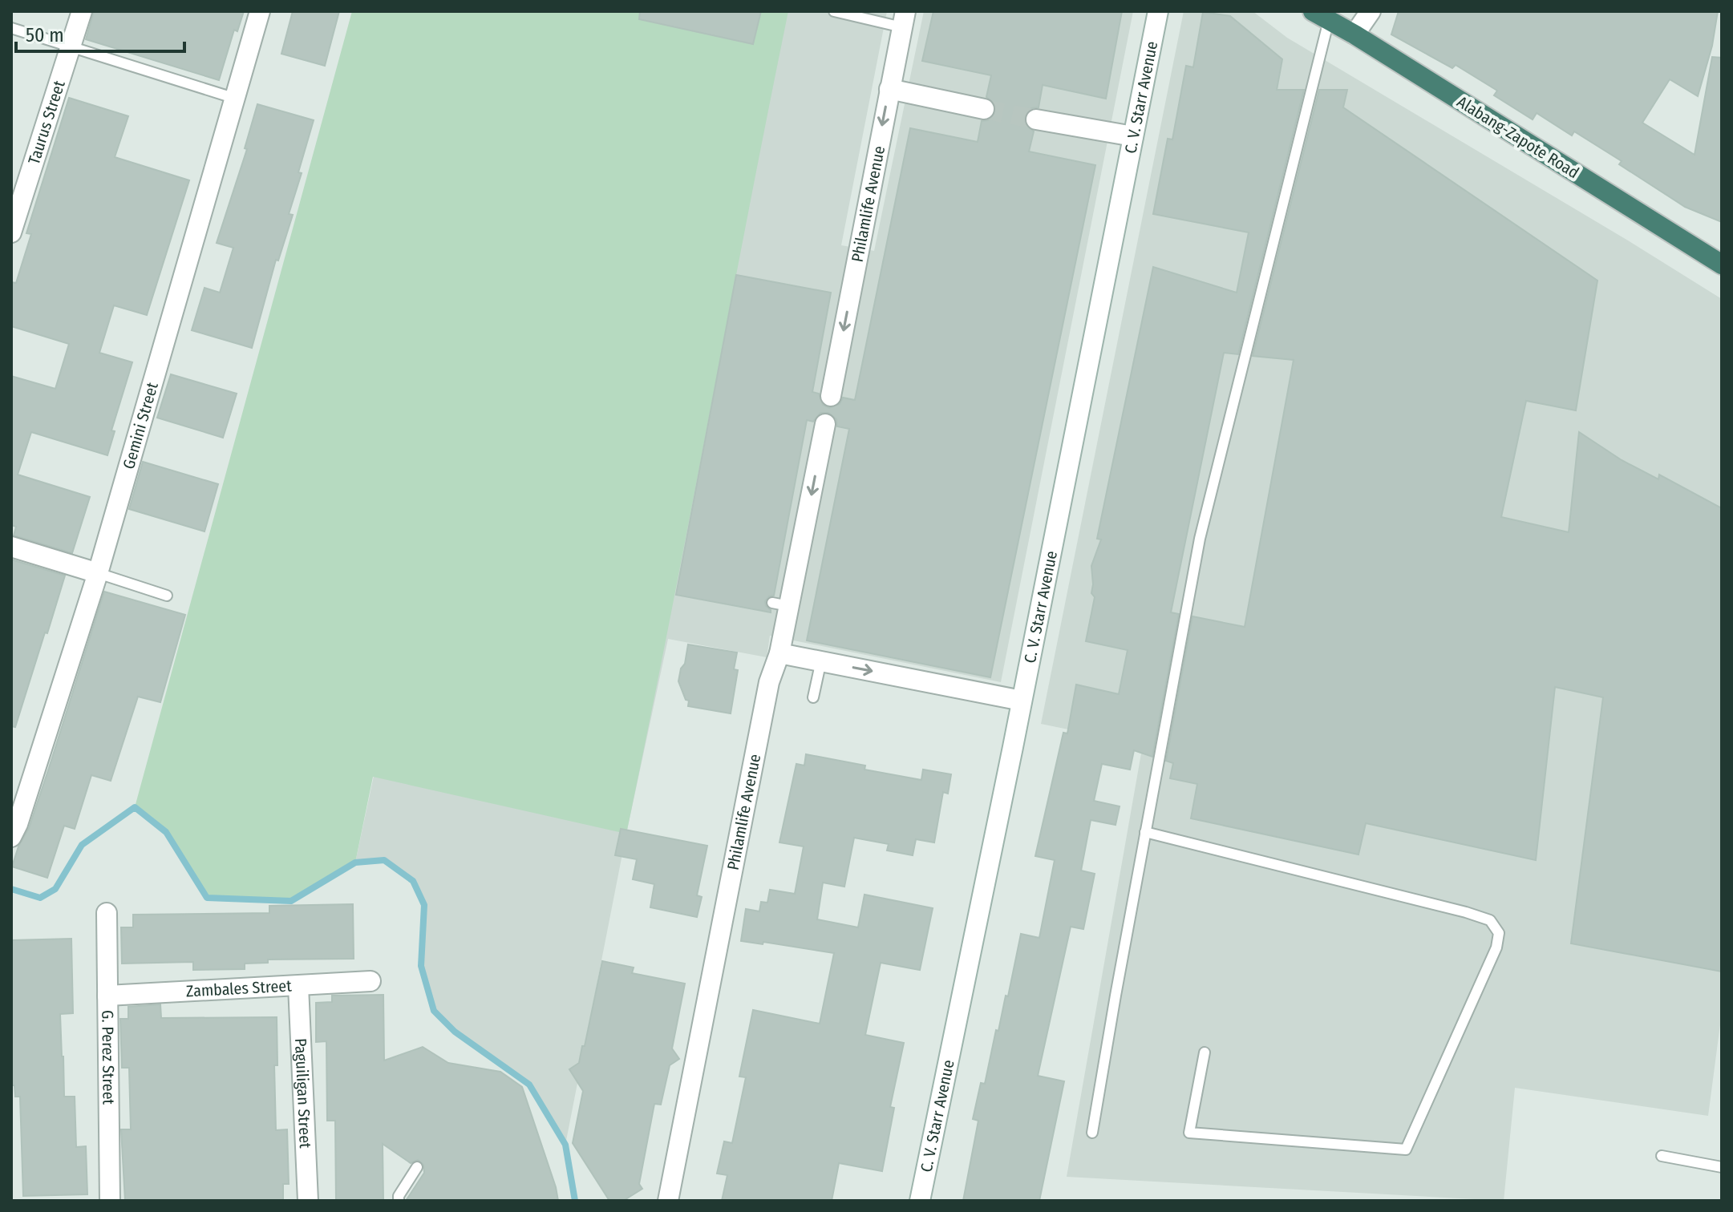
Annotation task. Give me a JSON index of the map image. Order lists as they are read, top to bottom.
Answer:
{
  "streets": {
    "highway": ["Alabang-Zapote Road"],
    "street": [
      "C. V. Starr Avenue",
      "Taurus Street",
      "Philamlife Avenue",
      "Gemini Street",
      "Zambales Street",
      "G. Perez Street",
      "Paguiligan Street"
    ]
  },
  "crossings": [
    ["Zambales Street", "G. Perez Street"],
    ["Zambales Street", "Paguiligan Street"]
  ],
  "one_way": ["Philamlife Avenue"],
  "scale_bar": "50 m"
}
